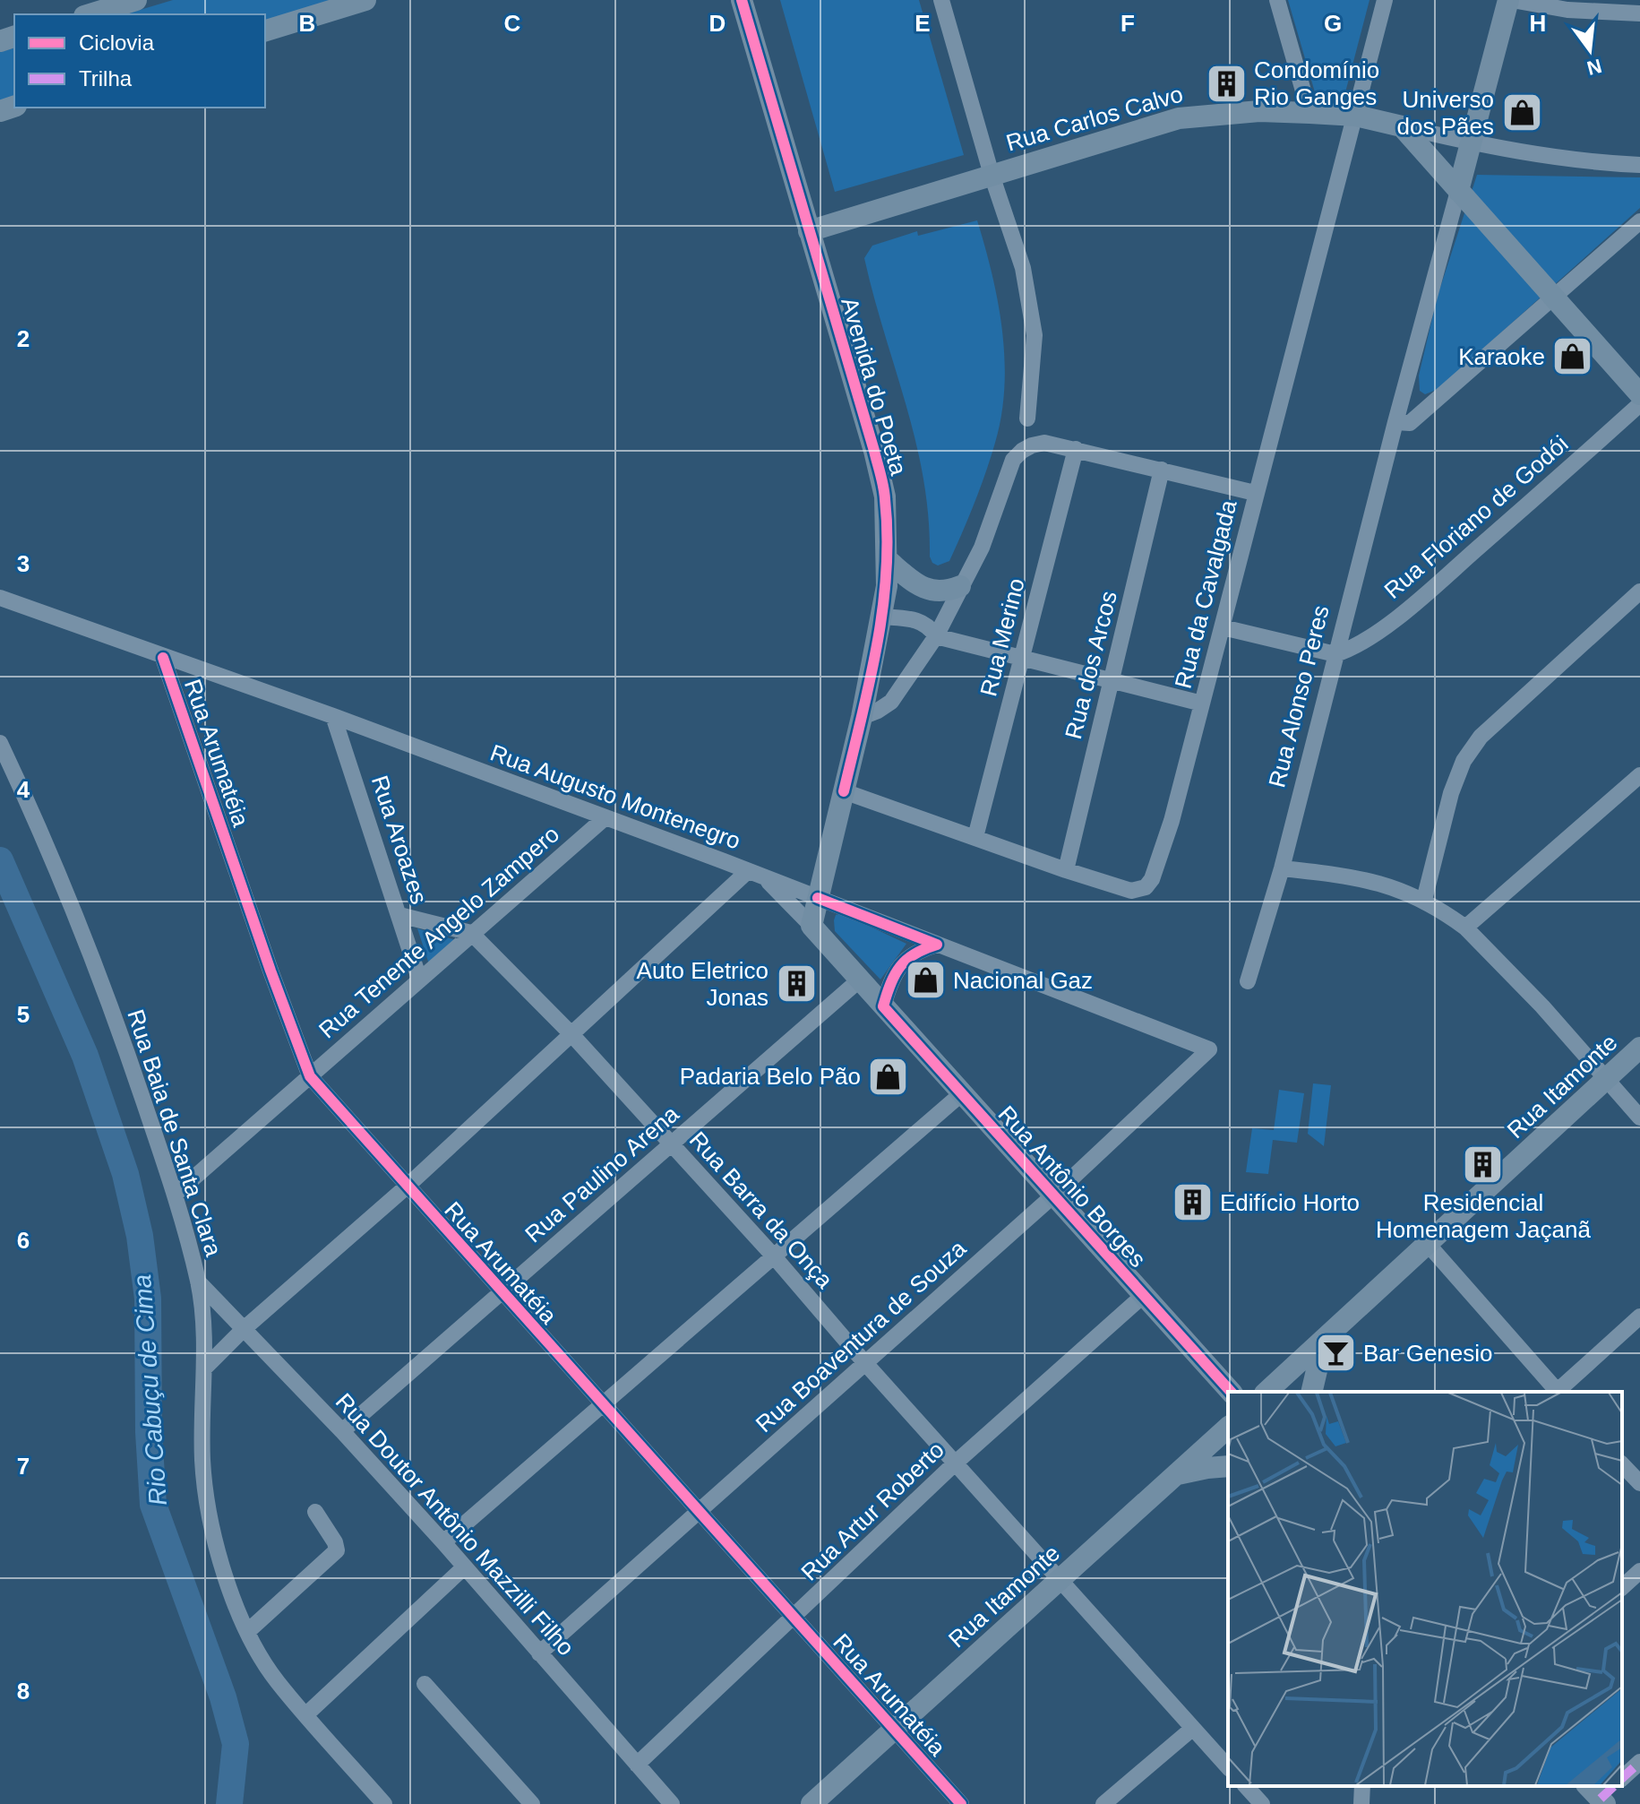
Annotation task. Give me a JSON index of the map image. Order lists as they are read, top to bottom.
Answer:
{
  "streets": {
    "street": [
      "Rua Carlos Calvo",
      "Avenida do Poeta",
      "Rua Floriano de Godói",
      "Rua da Cavalgada",
      "Rua Merino",
      "Rua dos Arcos",
      "Rua Alonso Peres",
      "Rua Arumatéia",
      "Rua Augusto Montenegro",
      "Rua Aroazes",
      "Rua Tenente Angelo Zampero",
      "Rua Itamonte",
      "Rua Baia de Santa Clara",
      "Rua Paulino Arena",
      "Rua Antônio Borges",
      "Rua Barra da Onça",
      "Rua Boaventura de Souza",
      "Rua Artur Roberto",
      "Rua Doutor Antônio Mazzilli Filho"
    ]
  },
  "crossings": [
    ["Rua Carlos Calvo", "Avenida do Poeta"],
    ["Rua Carlos Calvo", "Rua da Cavalgada"],
    ["Avenida do Poeta", "Rua da Cavalgada"],
    ["Avenida do Poeta", "Rua Augusto Montenegro"],
    ["Avenida do Poeta", "Rua Antônio Borges"],
    ["Rua Floriano de Godói", "Rua Alonso Peres"],
    ["Rua da Cavalgada", "Rua Merino"],
    ["Rua da Cavalgada", "Rua dos Arcos"],
    ["Rua Arumatéia", "Rua Augusto Montenegro"],
    ["Rua Arumatéia", "Rua Tenente Angelo Zampero"],
    ["Rua Arumatéia", "Rua Itamonte"],
    ["Rua Arumatéia", "Rua Paulino Arena"],
    ["Rua Arumatéia", "Rua Boaventura de Souza"],
    ["Rua Arumatéia", "Rua Artur Roberto"],
    ["Rua Augusto Montenegro", "Rua Aroazes"],
    ["Rua Augusto Montenegro", "Rua Tenente Angelo Zampero"],
    ["Rua Augusto Montenegro", "Rua Antônio Borges"],
    ["Rua Augusto Montenegro", "Rua Boaventura de Souza"],
    ["Rua Aroazes", "Rua Tenente Angelo Zampero"],
    ["Rua Tenente Angelo Zampero", "Rua Baia de Santa Clara"],
    ["Rua Tenente Angelo Zampero", "Rua Barra da Onça"],
    ["Rua Itamonte", "Rua Barra da Onça"],
    ["Rua Baia de Santa Clara", "Rua Doutor Antônio Mazzilli Filho"],
    ["Rua Paulino Arena", "Rua Antônio Borges"],
    ["Rua Paulino Arena", "Rua Barra da Onça"],
    ["Rua Paulino Arena", "Rua Doutor Antônio Mazzilli Filho"],
    ["Rua Antônio Borges", "Rua Boaventura de Souza"],
    ["Rua Antônio Borges", "Rua Artur Roberto"],
    ["Rua Barra da Onça", "Rua Boaventura de Souza"],
    ["Rua Barra da Onça", "Rua Artur Roberto"],
    ["Rua Boaventura de Souza", "Rua Doutor Antônio Mazzilli Filho"],
    ["Rua Artur Roberto", "Rua Doutor Antônio Mazzilli Filho"]
  ],
  "water": ["Rio Cabuçu de Cima"],
  "places": {
    "building": [
      "Condomínio Rio Ganges",
      "Auto Eletrico Jonas",
      "Residencial Homenagem Jaçanã",
      "Edifício Horto"
    ],
    "shop": [
      "Universo dos Pães",
      "Karaoke",
      "Nacional Gaz",
      "Padaria Belo Pão"
    ],
    "bar": ["Bar Genesio"]
  },
  "legend": ["Ciclovia", "Trilha"],
  "north": "bottom",
  "grid": {
    "columns": [
      "B",
      "C",
      "D",
      "E",
      "F",
      "G",
      "H"
    ],
    "rows": [
      "2",
      "3",
      "4",
      "5",
      "6",
      "7",
      "8"
    ]
  }
}
